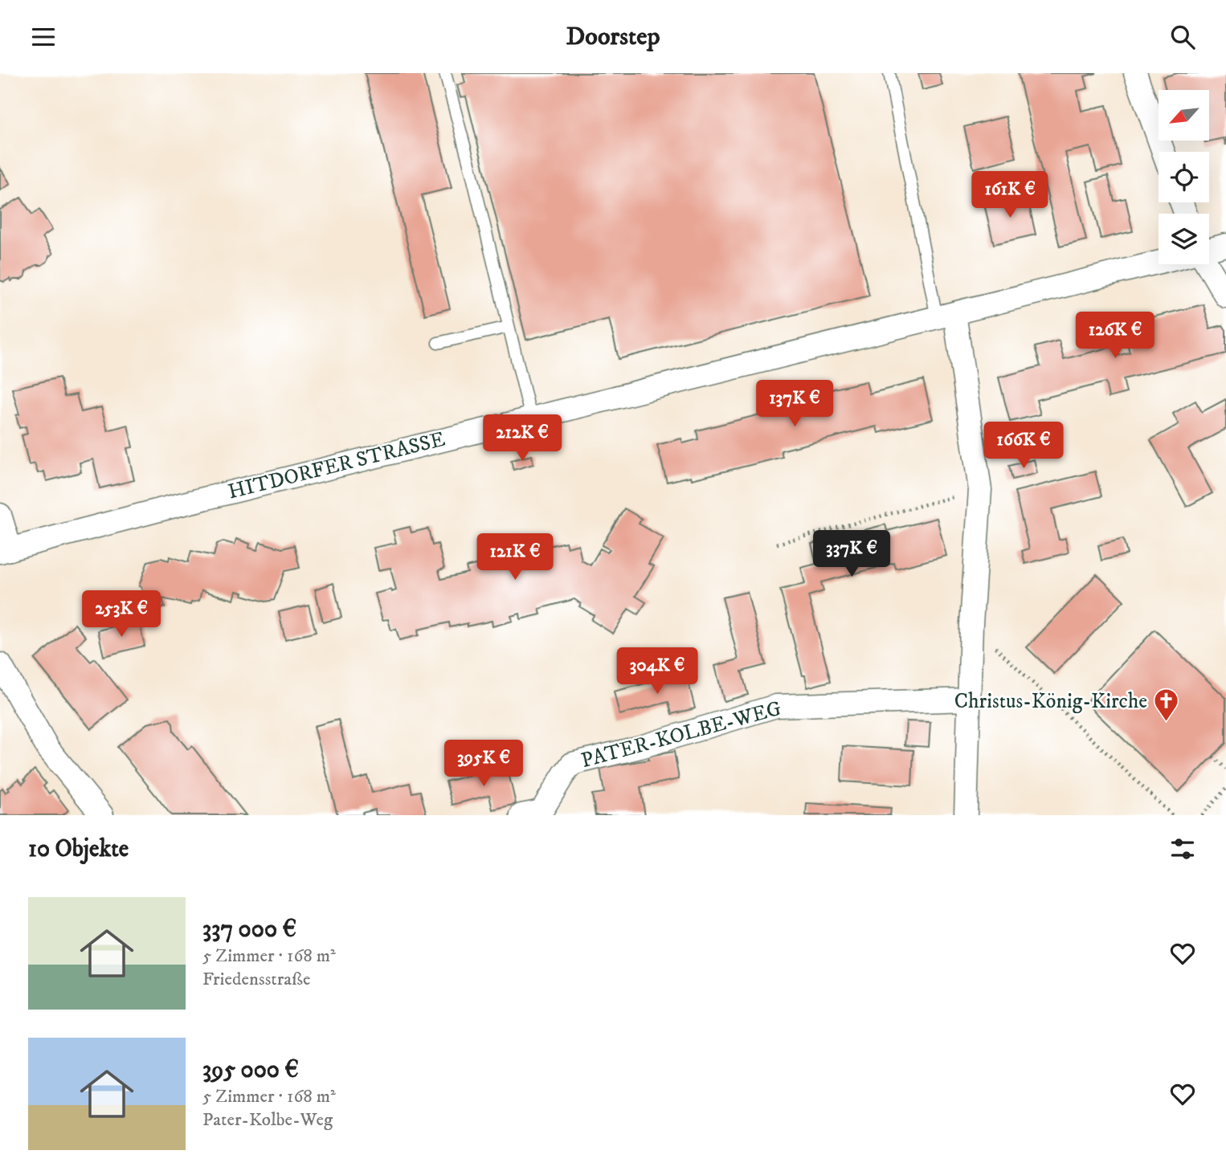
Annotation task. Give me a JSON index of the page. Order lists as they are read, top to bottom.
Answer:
{
  "streets": {
    "street": ["HITDORFER STRASSE", "PATER-KOLBE-WEG"]
  },
  "places": {
    "church": ["Christus-König-Kirche"]
  },
  "north": "bottom left",
  "page": {
    "header": "Doorstep",
    "price": [
      "161K €",
      "126K €",
      "137K €",
      "212K €",
      "166K €",
      "337K €",
      "121K €",
      "253K €",
      "304K €",
      "395K €"
    ],
    "heading": "10 Objekte",
    "list": [
      {
        "name": "337 000 €",
        "note": "5 Zimmer · 168 m² · Friedensstraße"
      },
      {
        "name": "395 000 €",
        "note": "5 Zimmer · 168 m² · Pater-Kolbe-Weg"
      }
    ]
  }
}
